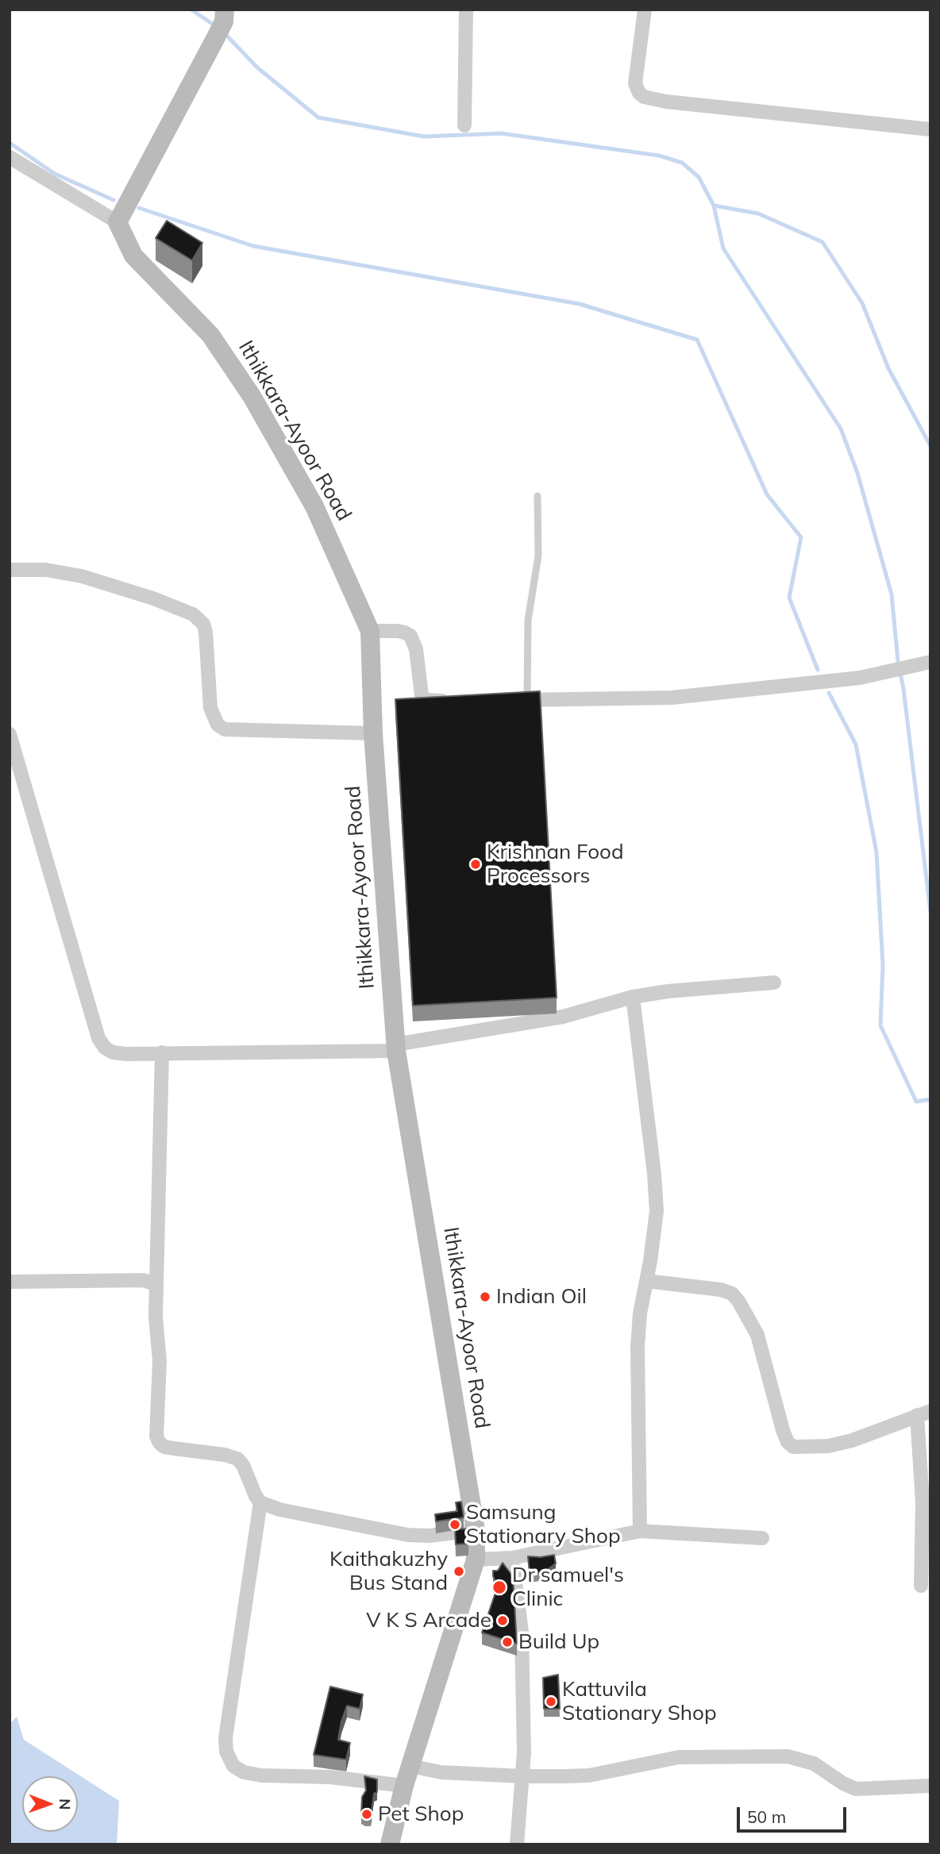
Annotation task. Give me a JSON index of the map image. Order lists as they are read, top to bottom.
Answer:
{
  "streets": {
    "main road": ["Ithikkara-Ayoor Road"]
  },
  "places": [
    "Krishnan Food Processors",
    "Indian Oil",
    "Samsung Stationary Shop",
    "Kaithakuzhy Bus Stand",
    "Dr samuel's Clinic",
    "V K S Arcade",
    "Build Up",
    "Kattuvila Stationary Shop",
    "Pet Shop"
  ],
  "scale_bar": "50 m",
  "north": "right"
}
